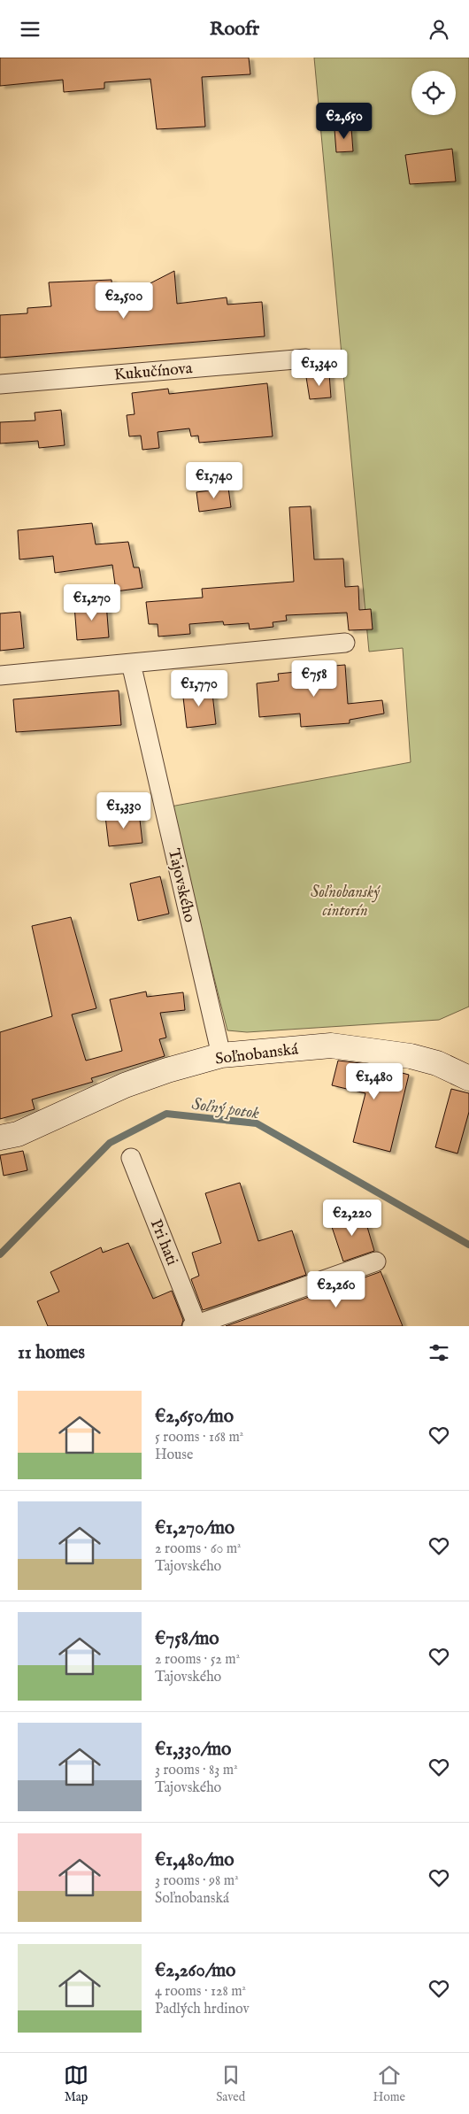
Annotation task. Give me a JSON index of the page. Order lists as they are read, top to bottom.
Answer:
{
  "streets": {
    "street": [
      "Kukučínova",
      "Tajovského",
      "Soľnobanská",
      "Pri hati"
    ]
  },
  "crossings": [
    ["Tajovského", "Soľnobanská"]
  ],
  "water": ["Soľný potok"],
  "parks": ["Soľnobanský cintorín"],
  "page": {
    "header": "Roofr",
    "price": [
      "€2,650",
      "€2,500",
      "€1,340",
      "€1,740",
      "€1,270",
      "€758",
      "€1,770",
      "€1,330",
      "€1,480",
      "€2,220",
      "€2,260"
    ],
    "heading": "11 homes",
    "list": [
      {
        "name": "€2,650/mo",
        "note": "5 rooms · 168 m² · House"
      },
      {
        "name": "€1,270/mo",
        "note": "2 rooms · 60 m² · Tajovského"
      },
      {
        "name": "€758/mo",
        "note": "2 rooms · 52 m² · Tajovského"
      },
      {
        "name": "€1,330/mo",
        "note": "3 rooms · 83 m² · Tajovského"
      },
      {
        "name": "€1,480/mo",
        "note": "3 rooms · 98 m² · Soľnobanská"
      },
      {
        "name": "€2,260/mo",
        "note": "4 rooms · 128 m² · Padlých hrdinov"
      }
    ],
    "tabs": ["Map", "Saved", "Home"]
  }
}
